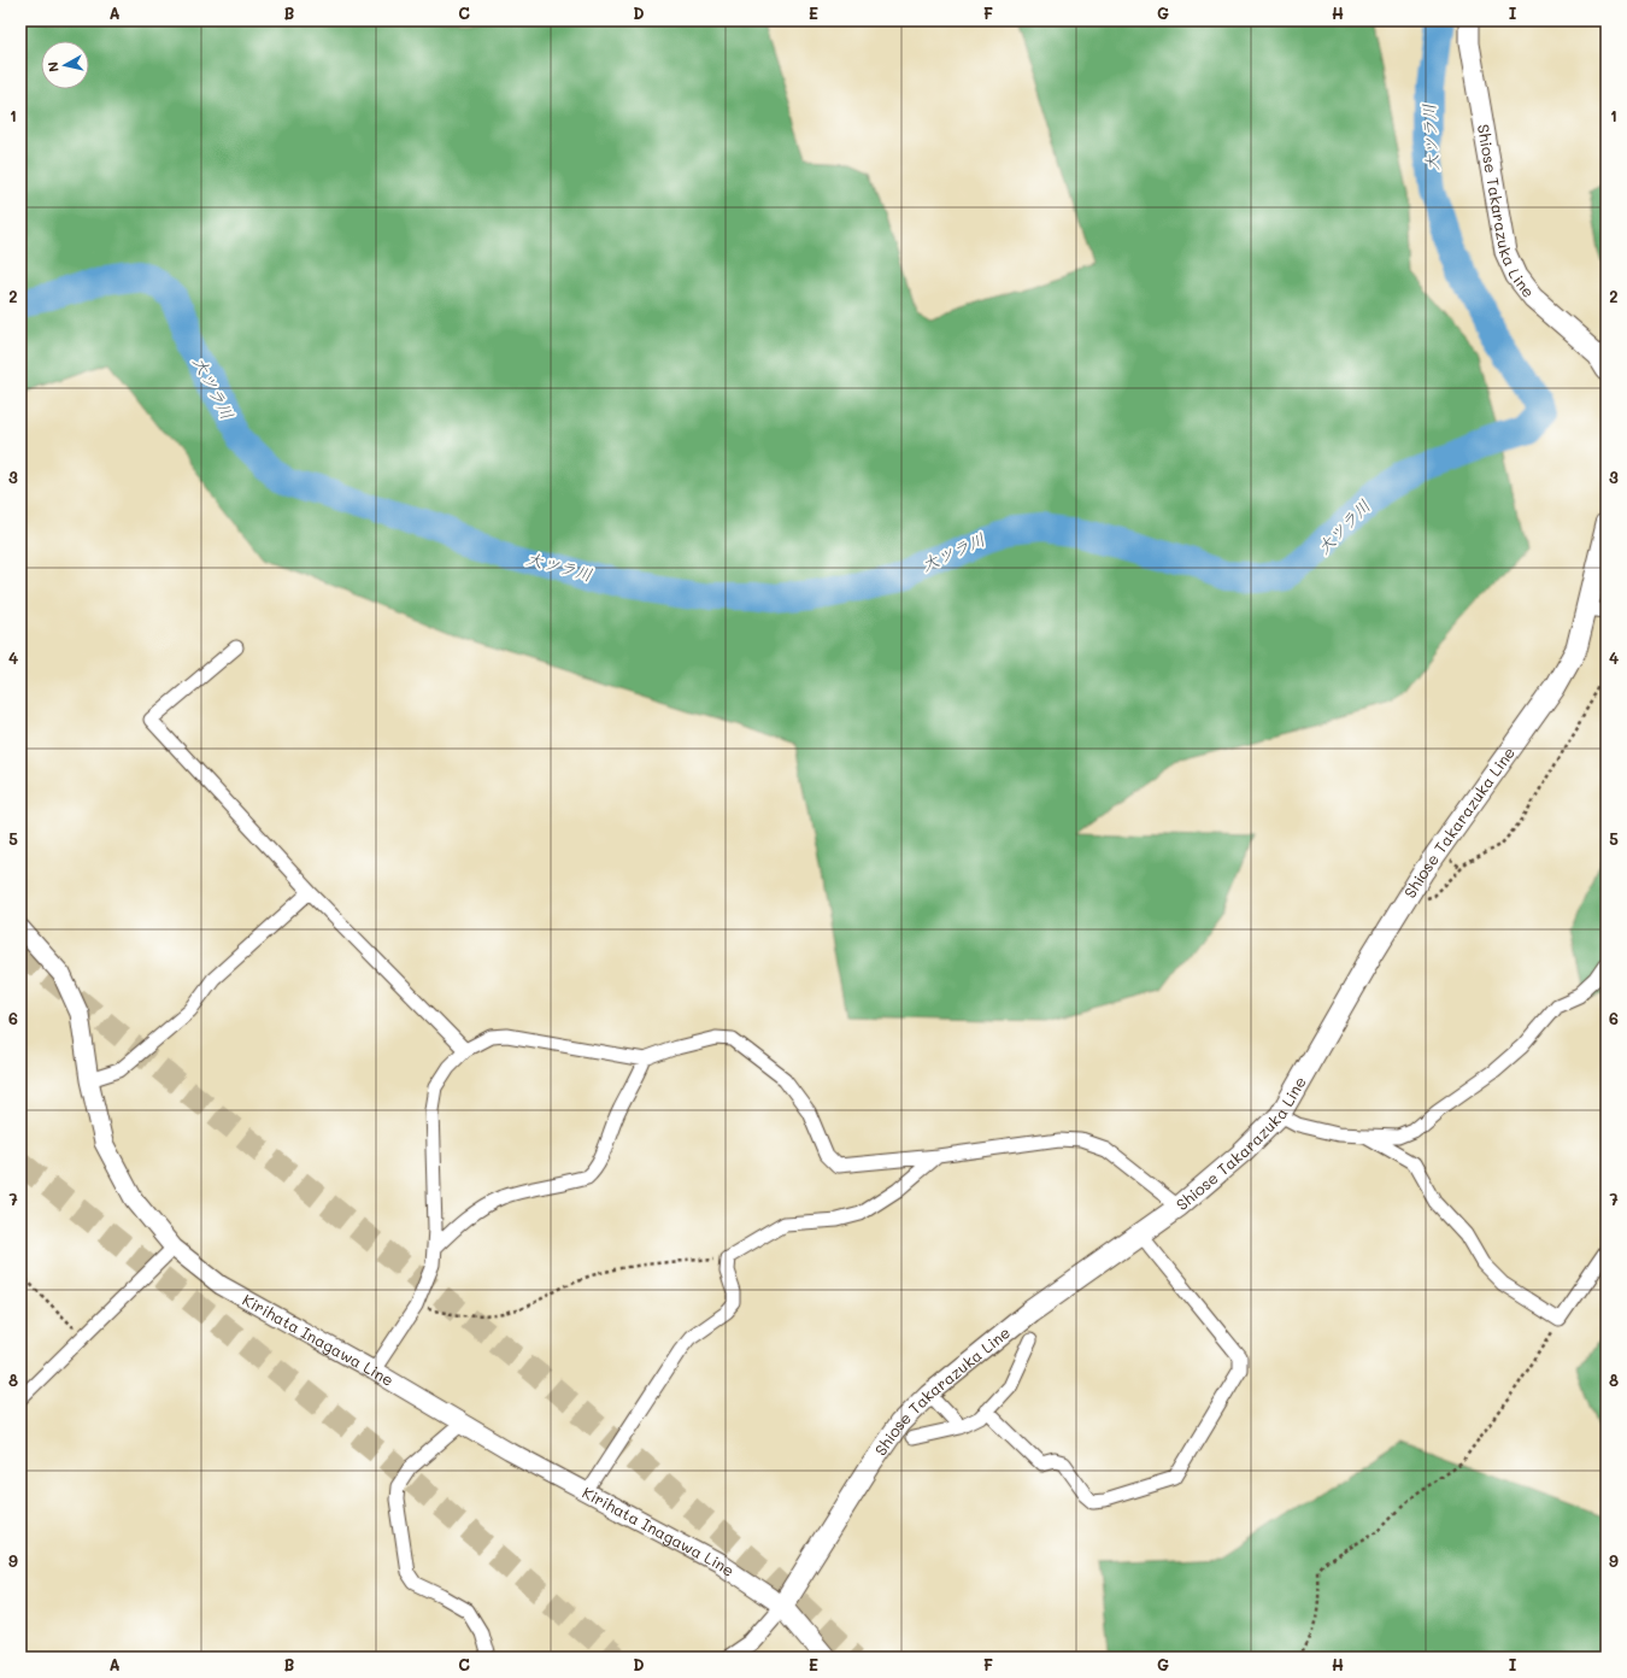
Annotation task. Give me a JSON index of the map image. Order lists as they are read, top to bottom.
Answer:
{
  "streets": {
    "main road": ["Shiose Takarazuka Line", "Kirihata Inagawa Line"]
  },
  "crossings": [
    ["Shiose Takarazuka Line", "Kirihata Inagawa Line"]
  ],
  "water": ["大ツラ川"],
  "north": "left",
  "grid": {
    "columns": [
      "A",
      "B",
      "C",
      "D",
      "E",
      "F",
      "G",
      "H",
      "I"
    ],
    "rows": [
      "1",
      "2",
      "3",
      "4",
      "5",
      "6",
      "7",
      "8",
      "9"
    ]
  }
}
